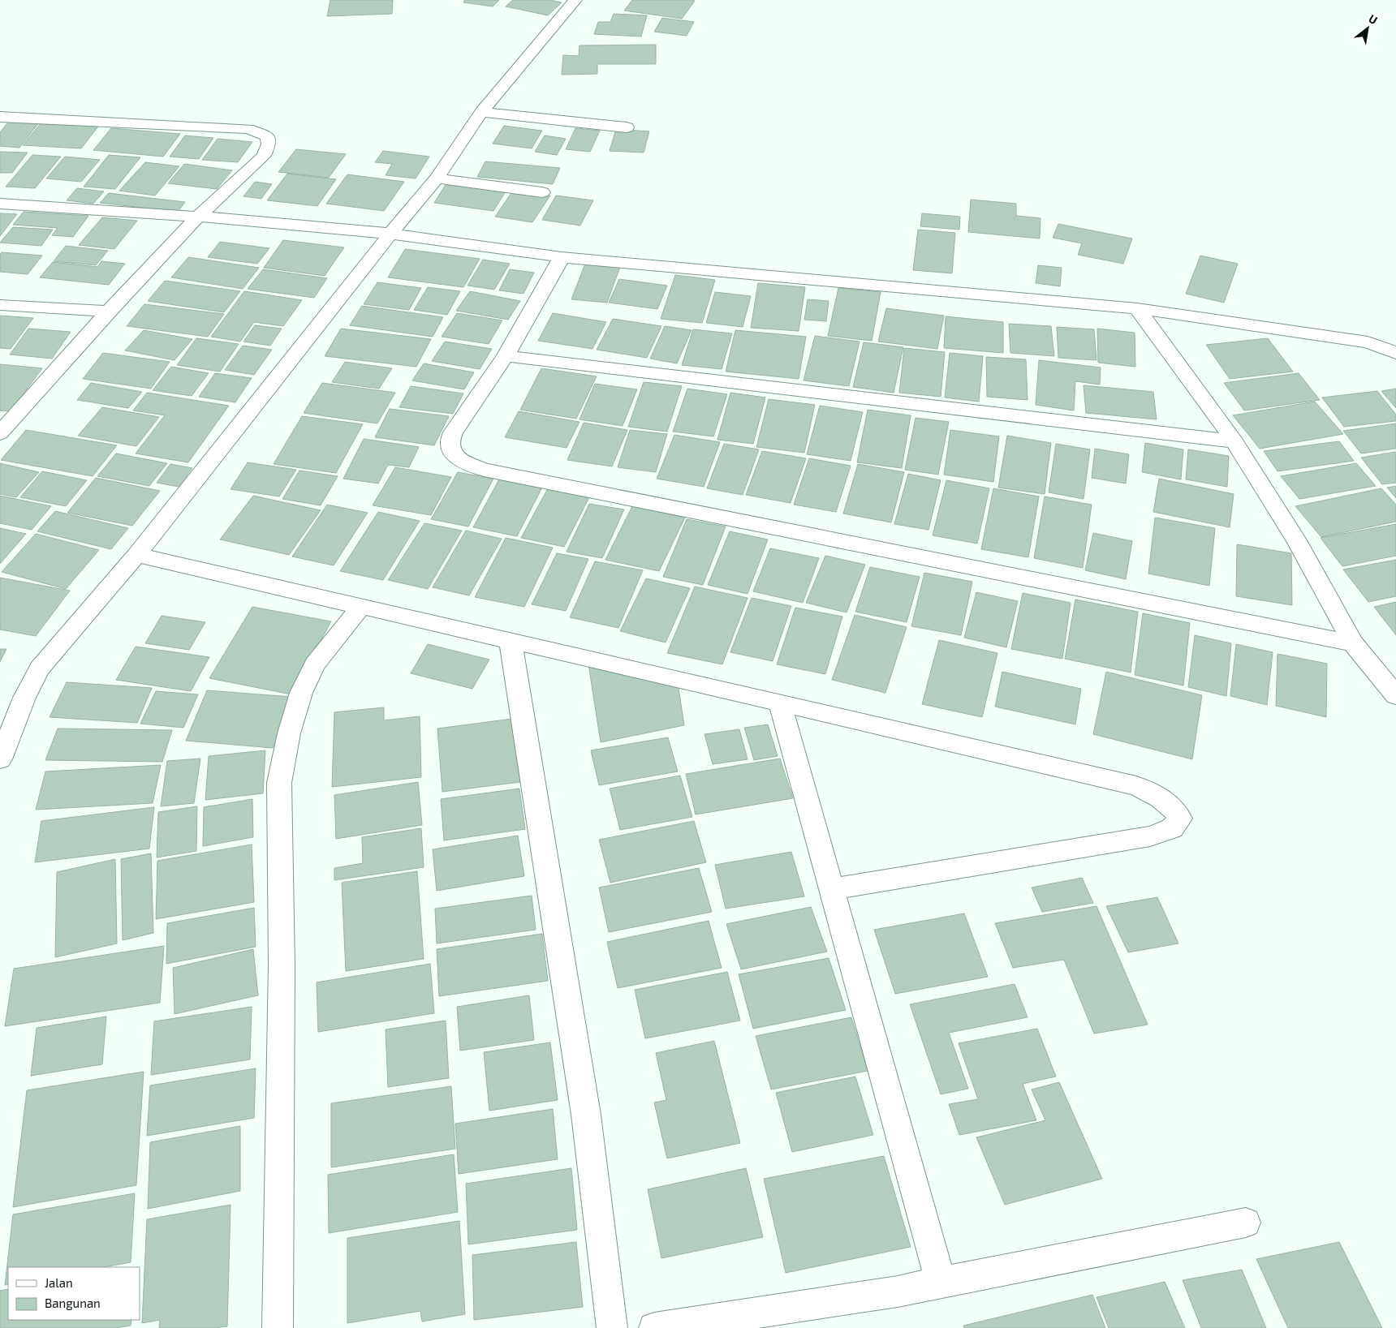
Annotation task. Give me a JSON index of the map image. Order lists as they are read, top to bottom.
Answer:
{
  "legend": ["Jalan", "Bangunan"],
  "north": "top right"
}
